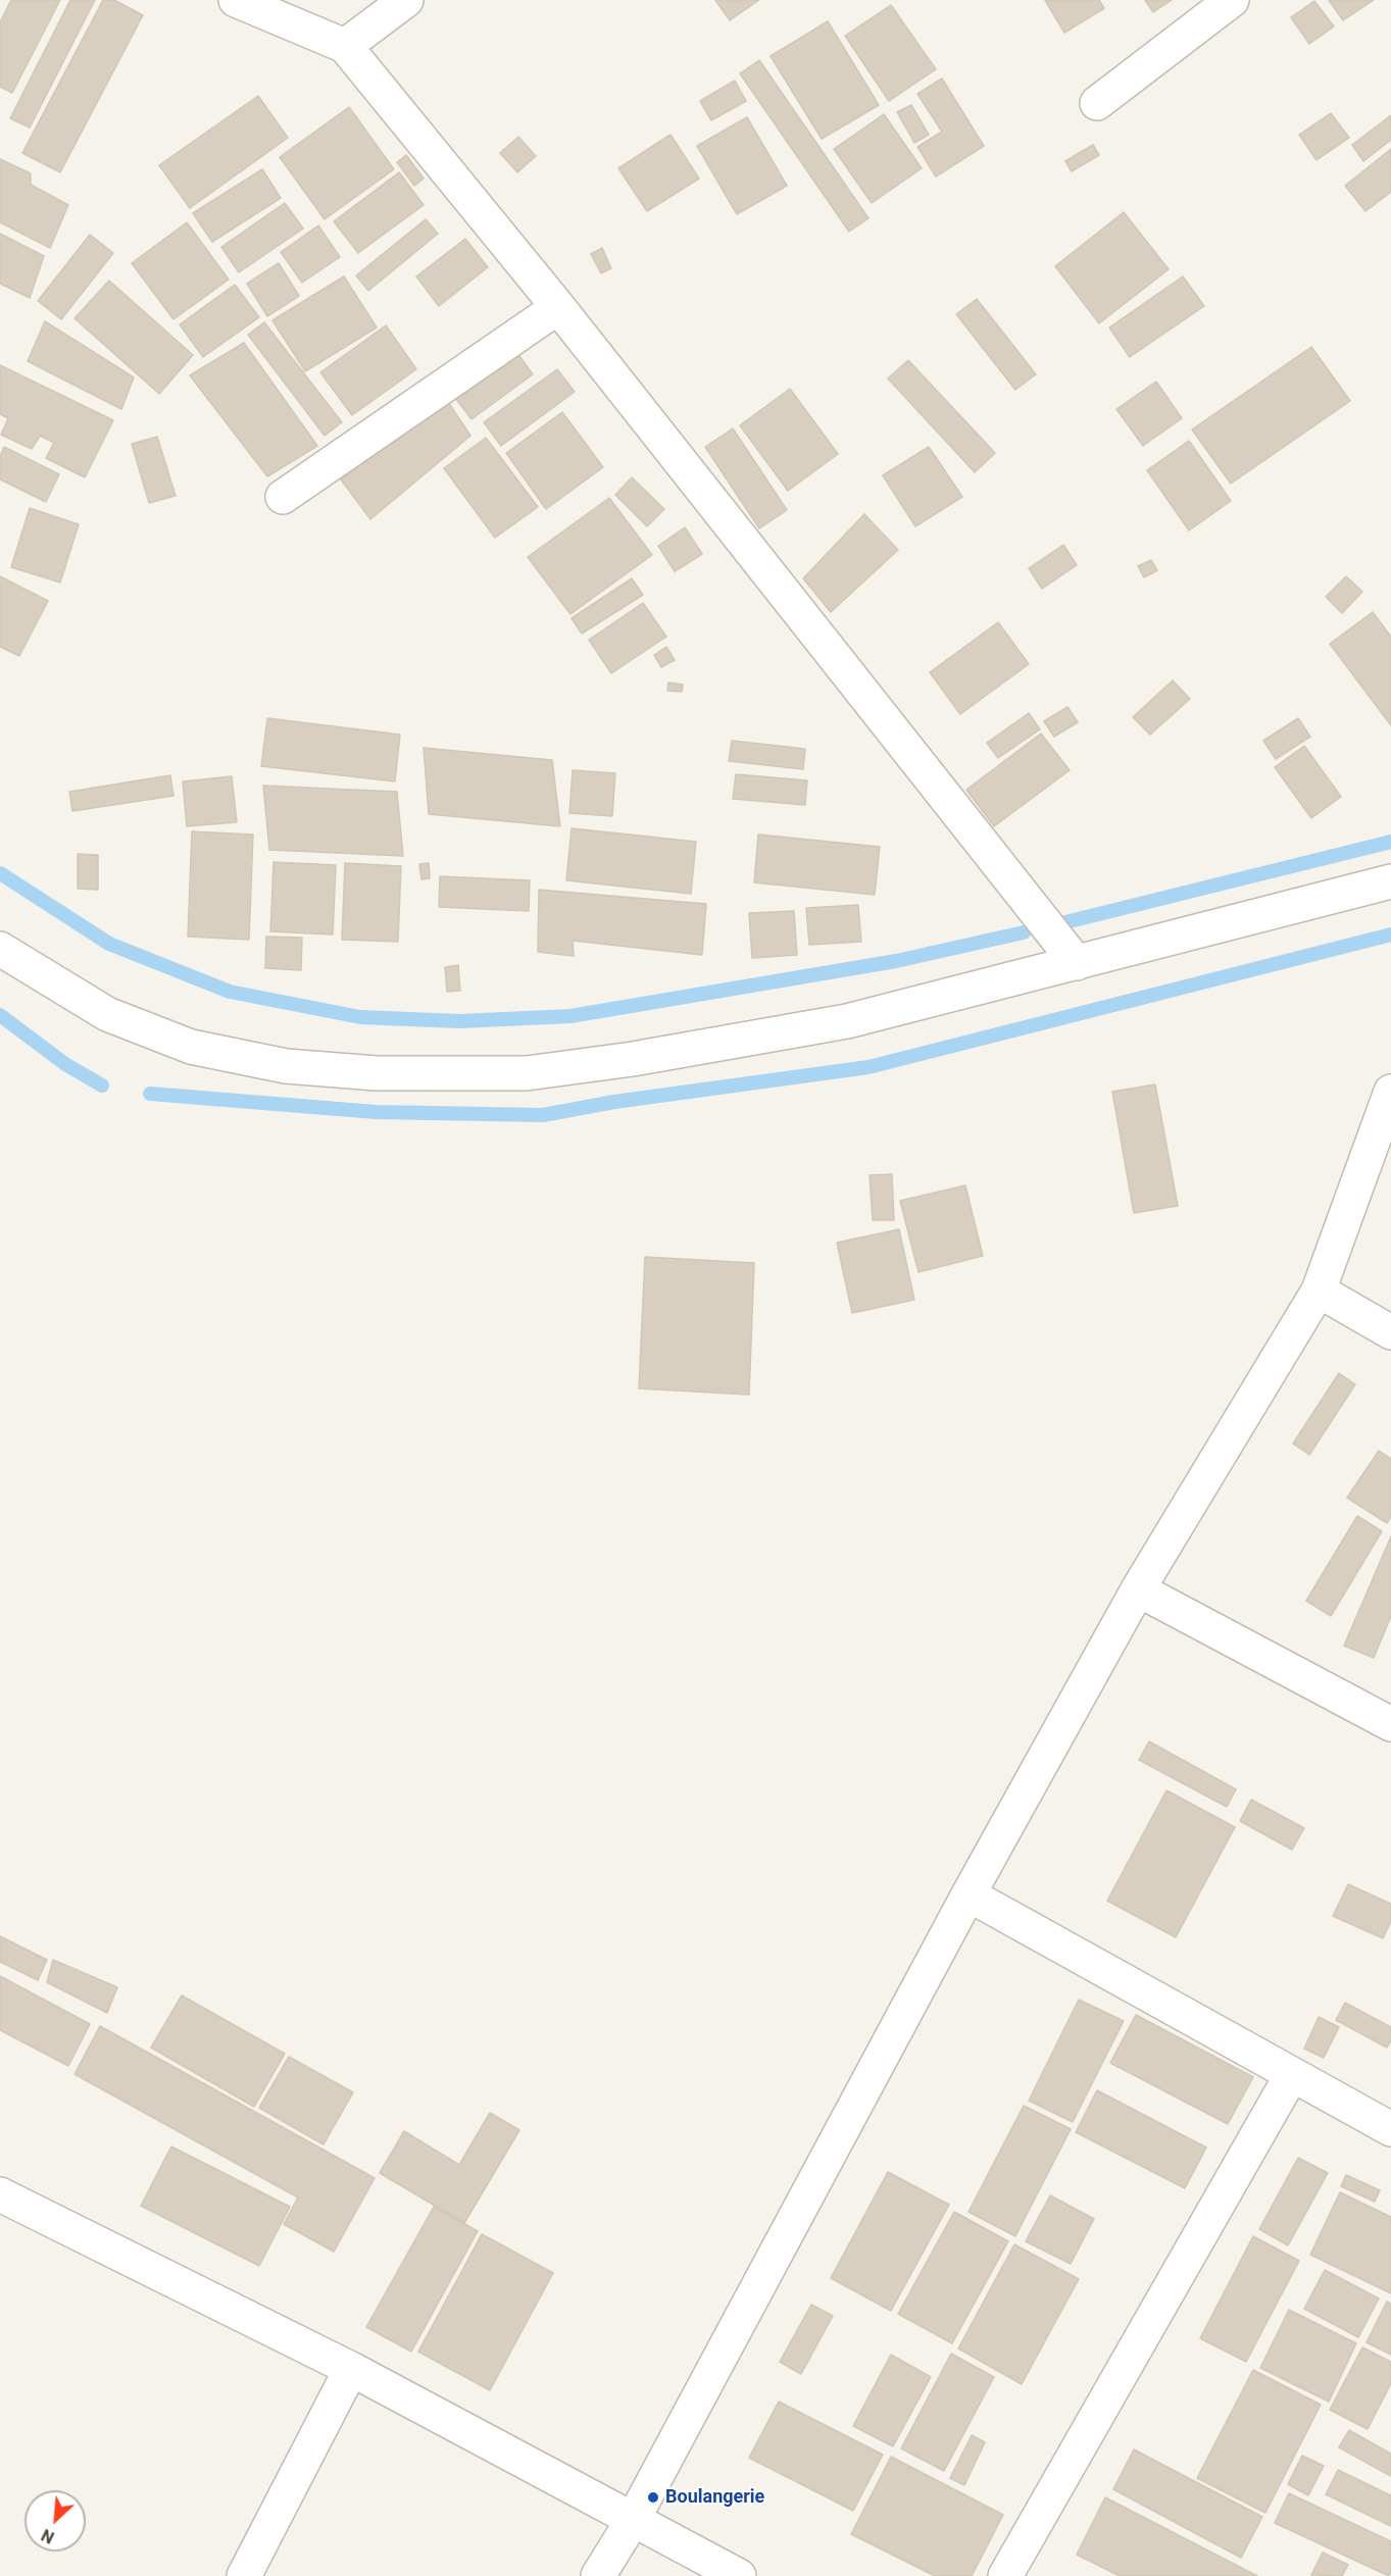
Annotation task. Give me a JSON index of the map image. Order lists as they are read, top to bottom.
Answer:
{
  "places": ["Boulangerie"],
  "north": "bottom left"
}
